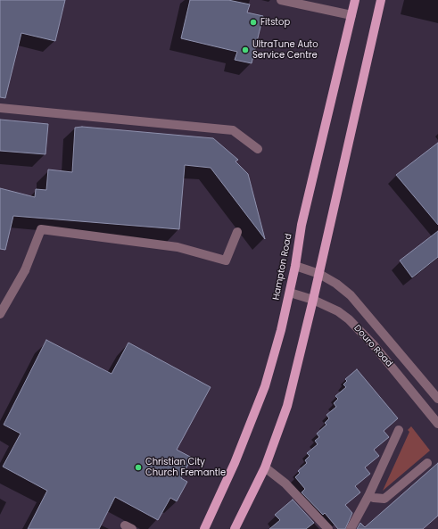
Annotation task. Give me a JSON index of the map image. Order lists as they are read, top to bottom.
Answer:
{
  "streets": {
    "main road": ["Hampton Road"],
    "street": ["Douro Road"]
  },
  "crossings": [
    ["Hampton Road", "Douro Road"]
  ],
  "places": ["Fitstop", "UltraTune Auto Service Centre", "Christian City Church Fremantle"]
}
